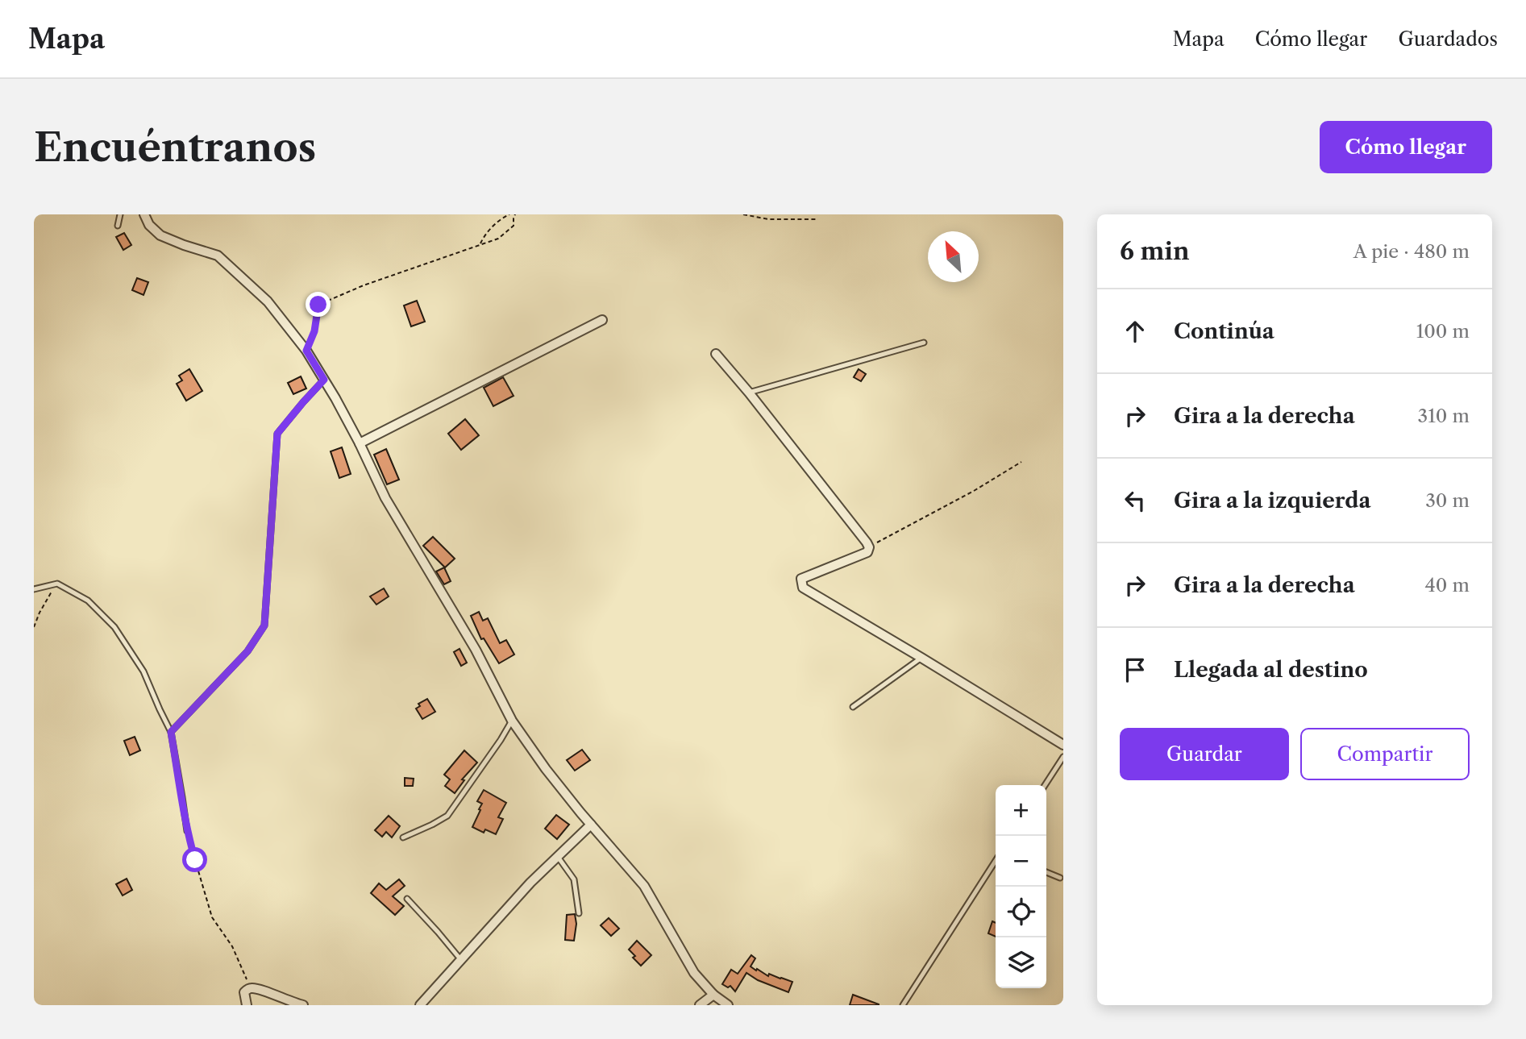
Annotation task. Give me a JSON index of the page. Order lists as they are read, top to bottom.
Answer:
{
  "north": "top left",
  "page": {
    "header": "Mapa",
    "nav": ["Mapa", "Cómo llegar", "Guardados"],
    "buttons": [
      "Cómo llegar",
      ["Guardar", "Compartir"]
    ],
    "title": "Encuéntranos",
    "heading": ["6 min", "A pie · 480 m"],
    "list": [
      ["Continúa", "100 m"],
      ["Gira a la derecha", "310 m"],
      ["Gira a la izquierda", "30 m"],
      ["Gira a la derecha", "40 m"],
      "Llegada al destino"
    ],
    "map_buttons": ["+", "−"]
  }
}
